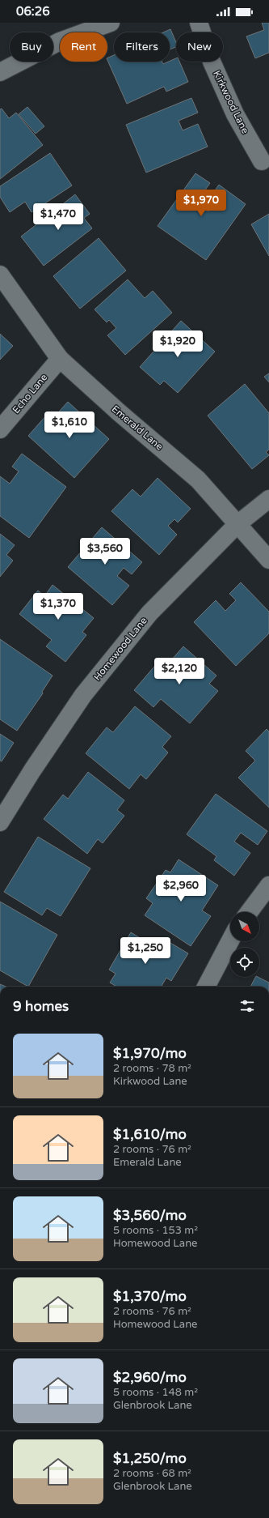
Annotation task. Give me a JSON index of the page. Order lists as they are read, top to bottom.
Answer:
{
  "streets": {
    "street": [
      "Kirkwood Lane",
      "Echo Lane",
      "Emerald Lane",
      "Homewood Lane"
    ]
  },
  "crossings": [
    ["Echo Lane", "Emerald Lane"],
    ["Emerald Lane", "Homewood Lane"]
  ],
  "north": "bottom right",
  "page": {
    "status": "06:26",
    "chip": [
      "Buy",
      "Rent",
      "Filters",
      "New"
    ],
    "price": [
      "$1,970",
      "$1,470",
      "$1,920",
      "$1,610",
      "$3,560",
      "$1,370",
      "$2,120",
      "$2,960",
      "$1,250"
    ],
    "heading": "9 homes",
    "list": [
      {
        "name": "$1,970/mo",
        "note": "2 rooms · 78 m² · Kirkwood Lane"
      },
      {
        "name": "$1,610/mo",
        "note": "2 rooms · 76 m² · Emerald Lane"
      },
      {
        "name": "$3,560/mo",
        "note": "5 rooms · 153 m² · Homewood Lane"
      },
      {
        "name": "$1,370/mo",
        "note": "2 rooms · 76 m² · Homewood Lane"
      },
      {
        "name": "$2,960/mo",
        "note": "5 rooms · 148 m² · Glenbrook Lane"
      },
      {
        "name": "$1,250/mo",
        "note": "2 rooms · 68 m² · Glenbrook Lane"
      }
    ]
  }
}
